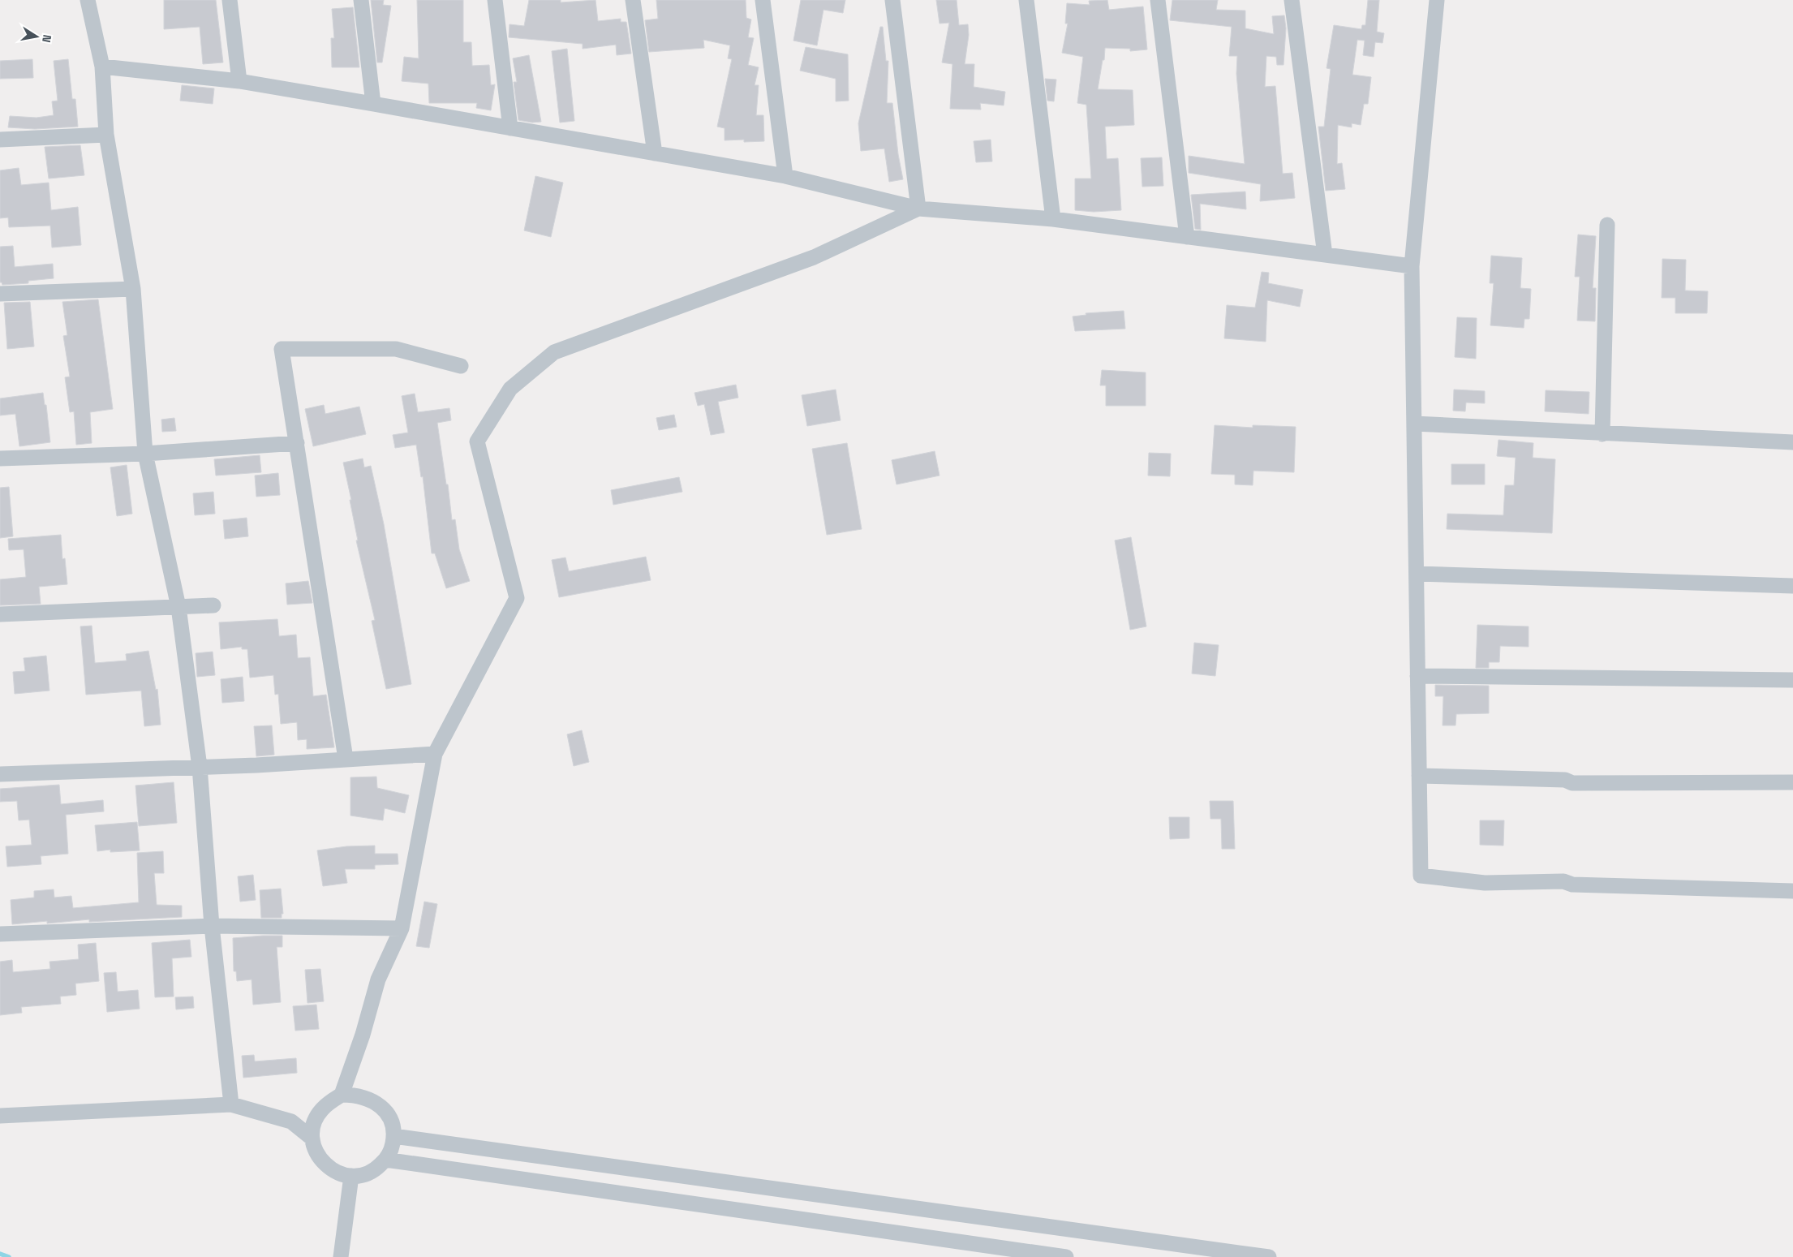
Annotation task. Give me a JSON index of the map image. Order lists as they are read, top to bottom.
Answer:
{
  "north": "right"
}
